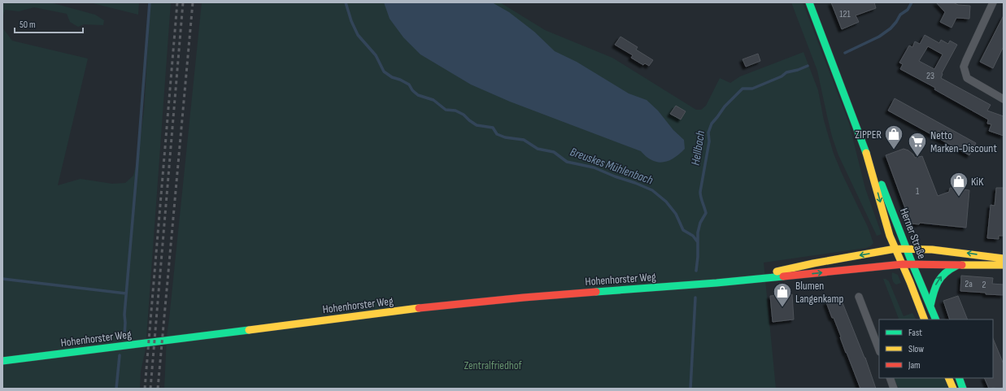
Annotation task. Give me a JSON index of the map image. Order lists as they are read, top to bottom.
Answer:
{
  "streets": {
    "street": ["Herner Straße", "Hohenhorster Weg"]
  },
  "crossings": [
    ["Herner Straße", "Hohenhorster Weg"]
  ],
  "water": ["Hellbach", "Breuskes Mühlenbach"],
  "parks": ["Zentralfriedhof"],
  "places": {
    "shop": ["ZIPPER", "KiK", "Blumen Langenkamp"],
    "supermarket": ["Netto Marken-Discount"]
  },
  "house_numbers": [
    "121",
    "23",
    "1",
    "2a",
    "2"
  ],
  "legend": ["Fast", "Slow", "Jam"],
  "scale_bar": "50 m"
}
